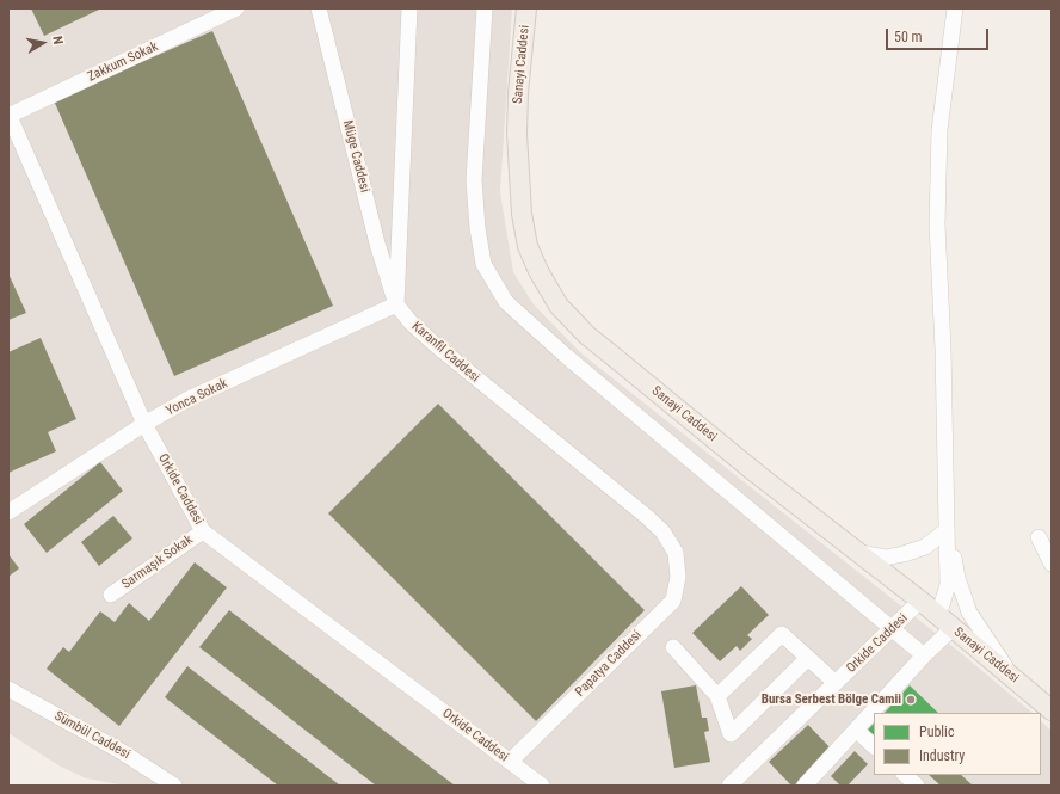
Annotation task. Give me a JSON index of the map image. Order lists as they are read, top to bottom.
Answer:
{
  "streets": {
    "main road": ["Sanayi Caddesi"],
    "lane": [
      "Zakkum Sokak",
      "Müge Caddesi",
      "Karanfil Caddesi",
      "Yonca Sokak",
      "Orkide Caddesi",
      "Sarmaşık Sokak",
      "Papatya Caddesi",
      "Sümbül Caddesi"
    ]
  },
  "crossings": [
    ["Zakkum Sokak", "Orkide Caddesi"],
    ["Sanayi Caddesi", "Orkide Caddesi"],
    ["Müge Caddesi", "Karanfil Caddesi"],
    ["Müge Caddesi", "Yonca Sokak"],
    ["Karanfil Caddesi", "Yonca Sokak"],
    ["Karanfil Caddesi", "Papatya Caddesi"],
    ["Yonca Sokak", "Orkide Caddesi"],
    ["Orkide Caddesi", "Sarmaşık Sokak"],
    ["Orkide Caddesi", "Papatya Caddesi"]
  ],
  "places": ["Bursa Serbest Bölge Camii"],
  "legend": ["Public", "Industry"],
  "scale_bar": "50 m",
  "north": "right"
}
